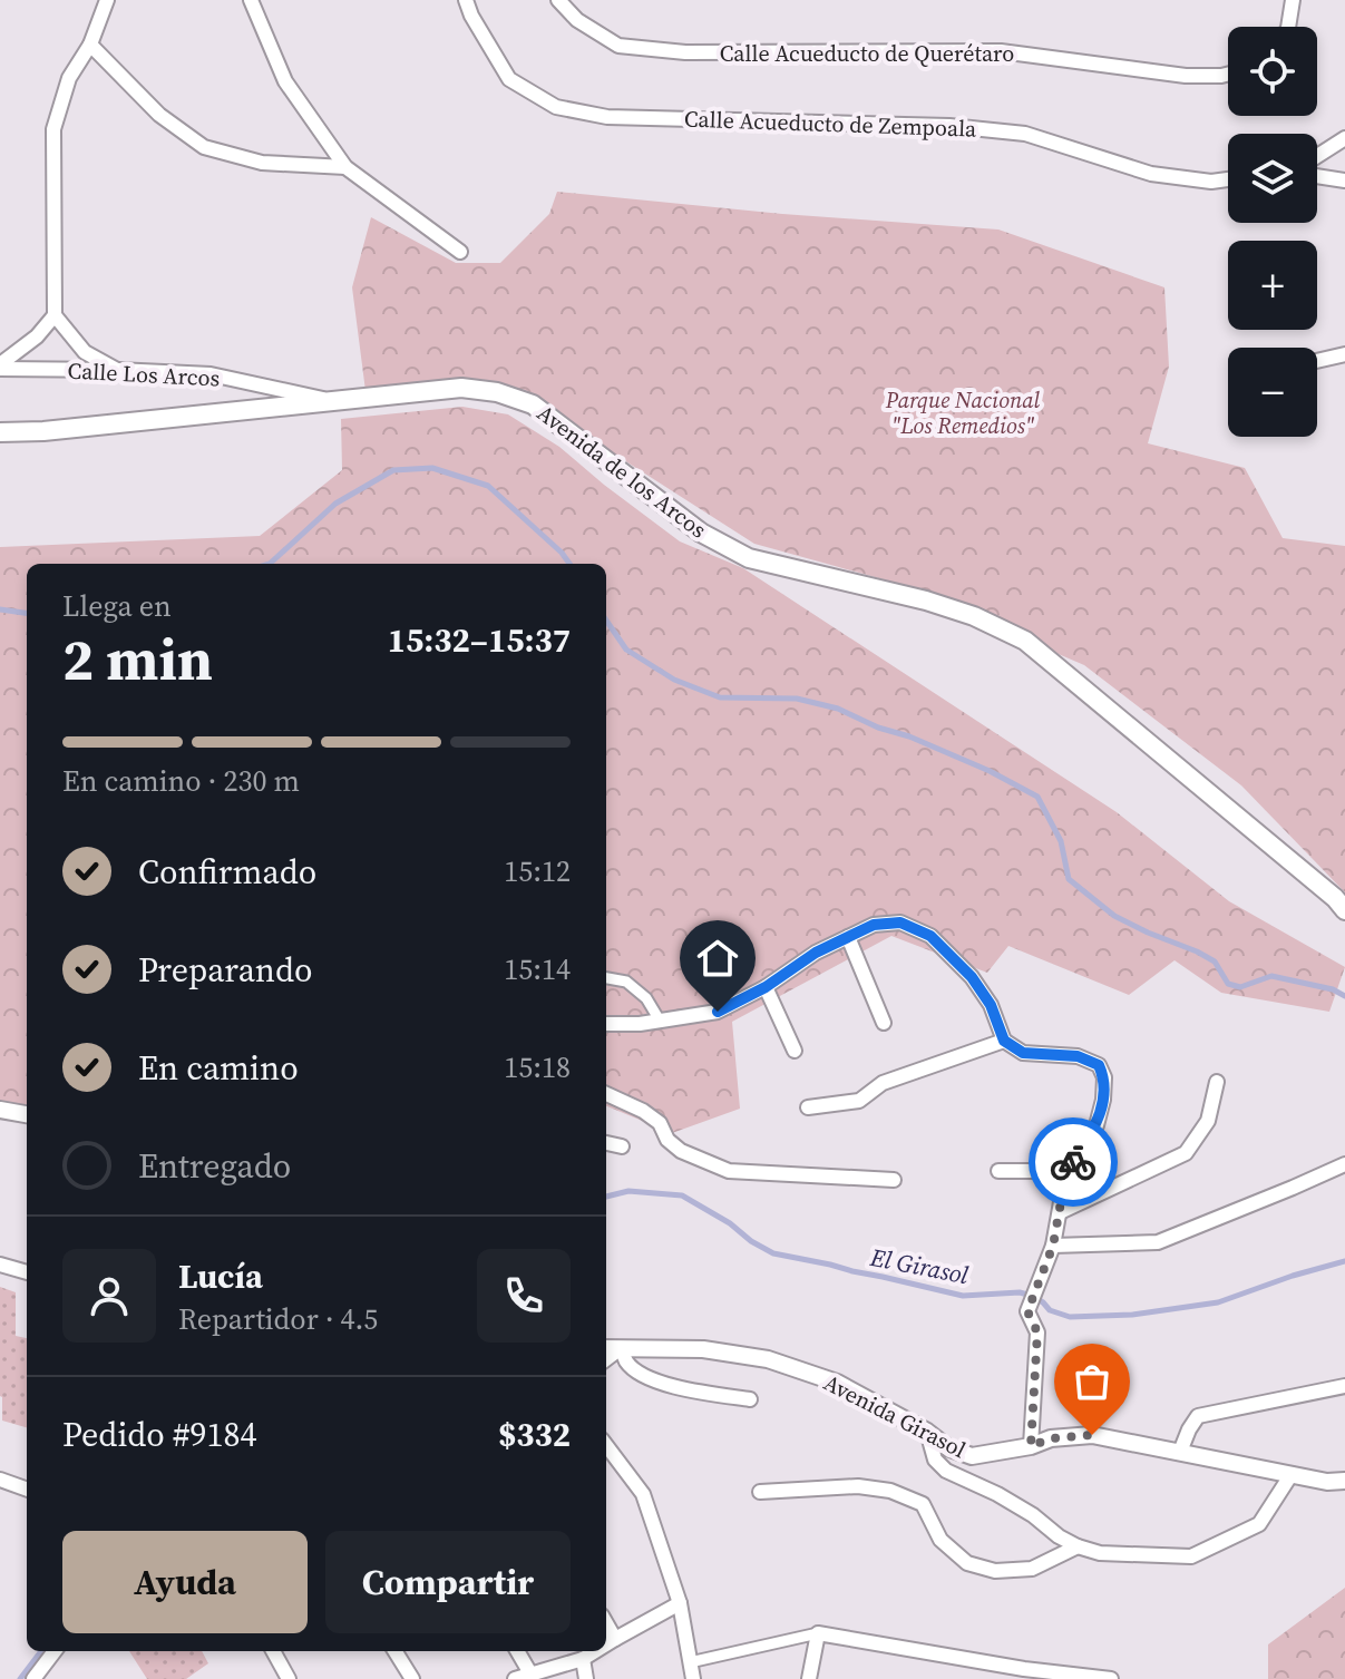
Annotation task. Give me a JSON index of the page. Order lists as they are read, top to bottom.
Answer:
{
  "streets": {
    "main road": ["Avenida de los Arcos"],
    "street": [
      "Calle Acueducto de Querétaro",
      "Calle Acueducto de Zempoala",
      "Calle Los Arcos",
      "Avenida Girasol"
    ]
  },
  "crossings": [
    ["Calle Los Arcos", "Avenida de los Arcos"]
  ],
  "water": ["El Girasol"],
  "parks": ["Parque Nacional \"Los Remedios\""],
  "page": {
    "map_buttons": ["+", "−"],
    "heading": ["2 min", "Llega en", "15:32–15:37"],
    "panel": [
      "Lucía",
      "Repartidor · 4.5",
      "Pedido #9184",
      "$332"
    ],
    "bar": "En camino · 230 m",
    "list": [
      ["Confirmado", "15:12"],
      ["Preparando", "15:14"],
      ["En camino", "15:18"],
      "Entregado"
    ],
    "buttons": ["Ayuda", "Compartir"]
  }
}
